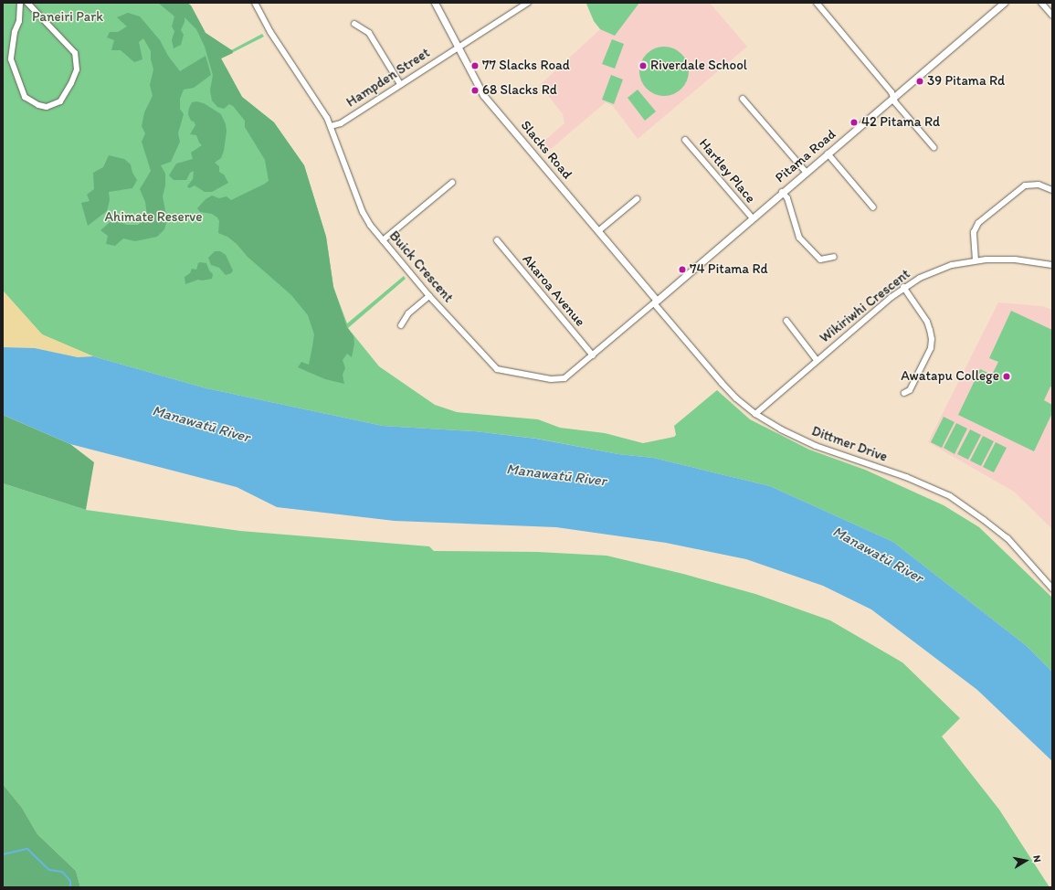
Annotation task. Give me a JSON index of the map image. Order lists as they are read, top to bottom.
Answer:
{
  "streets": {
    "street": [
      "Hampden Street",
      "Slacks Road",
      "Pitama Road",
      "Hartley Place",
      "Buick Crescent",
      "Akaroa Avenue",
      "Wikiriwhi Crescent",
      "Dittmer Drive"
    ]
  },
  "crossings": [
    ["Hampden Street", "Slacks Road"],
    ["Hampden Street", "Buick Crescent"],
    ["Slacks Road", "Pitama Road"],
    ["Slacks Road", "Buick Crescent"],
    ["Slacks Road", "Dittmer Drive"],
    ["Pitama Road", "Hartley Place"],
    ["Pitama Road", "Buick Crescent"],
    ["Pitama Road", "Dittmer Drive"],
    ["Buick Crescent", "Akaroa Avenue"],
    ["Buick Crescent", "Dittmer Drive"],
    ["Wikiriwhi Crescent", "Dittmer Drive"]
  ],
  "water": ["Manawatū River"],
  "parks": ["Paneiri Park", "Ahimate Reserve"],
  "places": [
    "77 Slacks Road",
    "Riverdale School",
    "39 Pitama Rd",
    "68 Slacks Rd",
    "42 Pitama Rd",
    "74 Pitama Rd",
    "Awatapu College"
  ],
  "north": "right"
}
